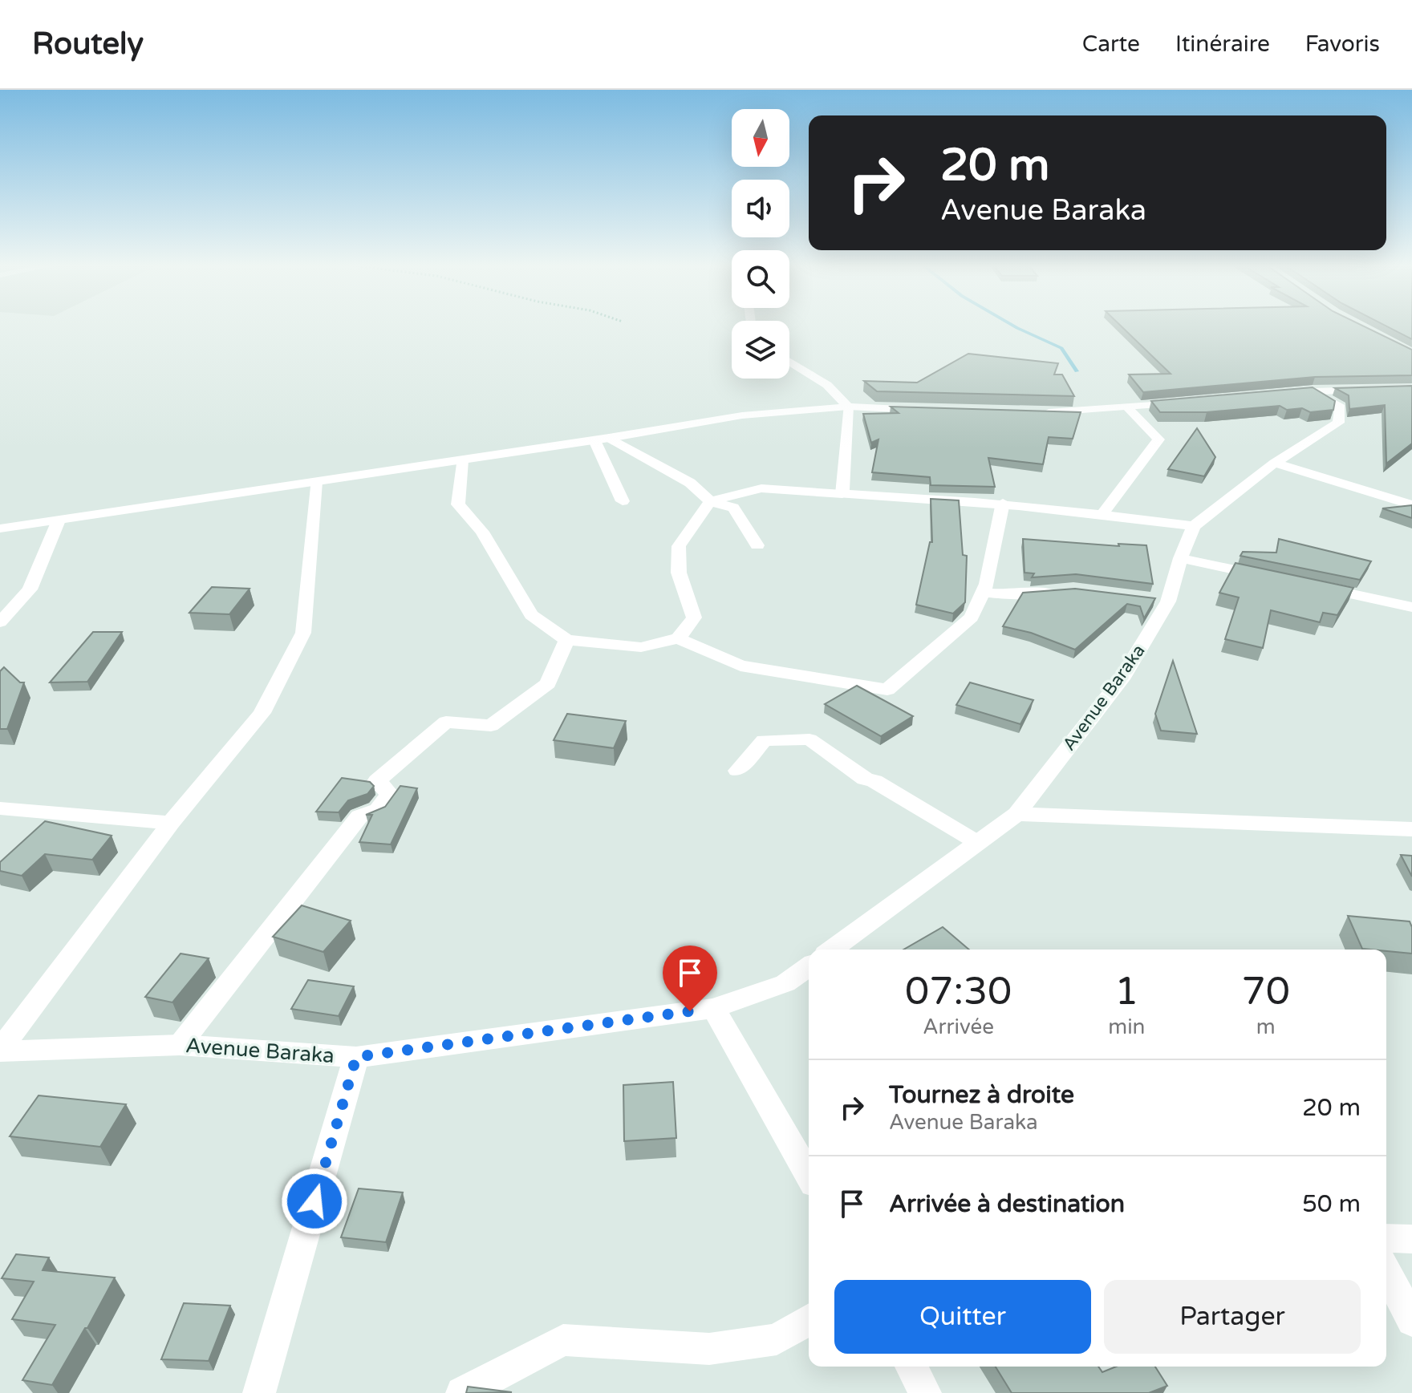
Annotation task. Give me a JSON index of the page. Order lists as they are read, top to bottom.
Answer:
{
  "streets": {
    "street": ["Avenue Baraka"]
  },
  "north": "bottom",
  "page": {
    "header": "Routely",
    "nav": ["Carte", "Itinéraire", "Favoris"],
    "turn": ["20 m", "Avenue Baraka"],
    "eta": [
      "07:30",
      "Arrivée",
      "1",
      "min",
      "70",
      "m"
    ],
    "list": [
      {
        "name": "Tournez à droite",
        "note": "Avenue Baraka",
        "value": "20 m"
      },
      {
        "name": "Arrivée à destination",
        "value": "50 m"
      }
    ],
    "buttons": ["Quitter", "Partager"]
  }
}
